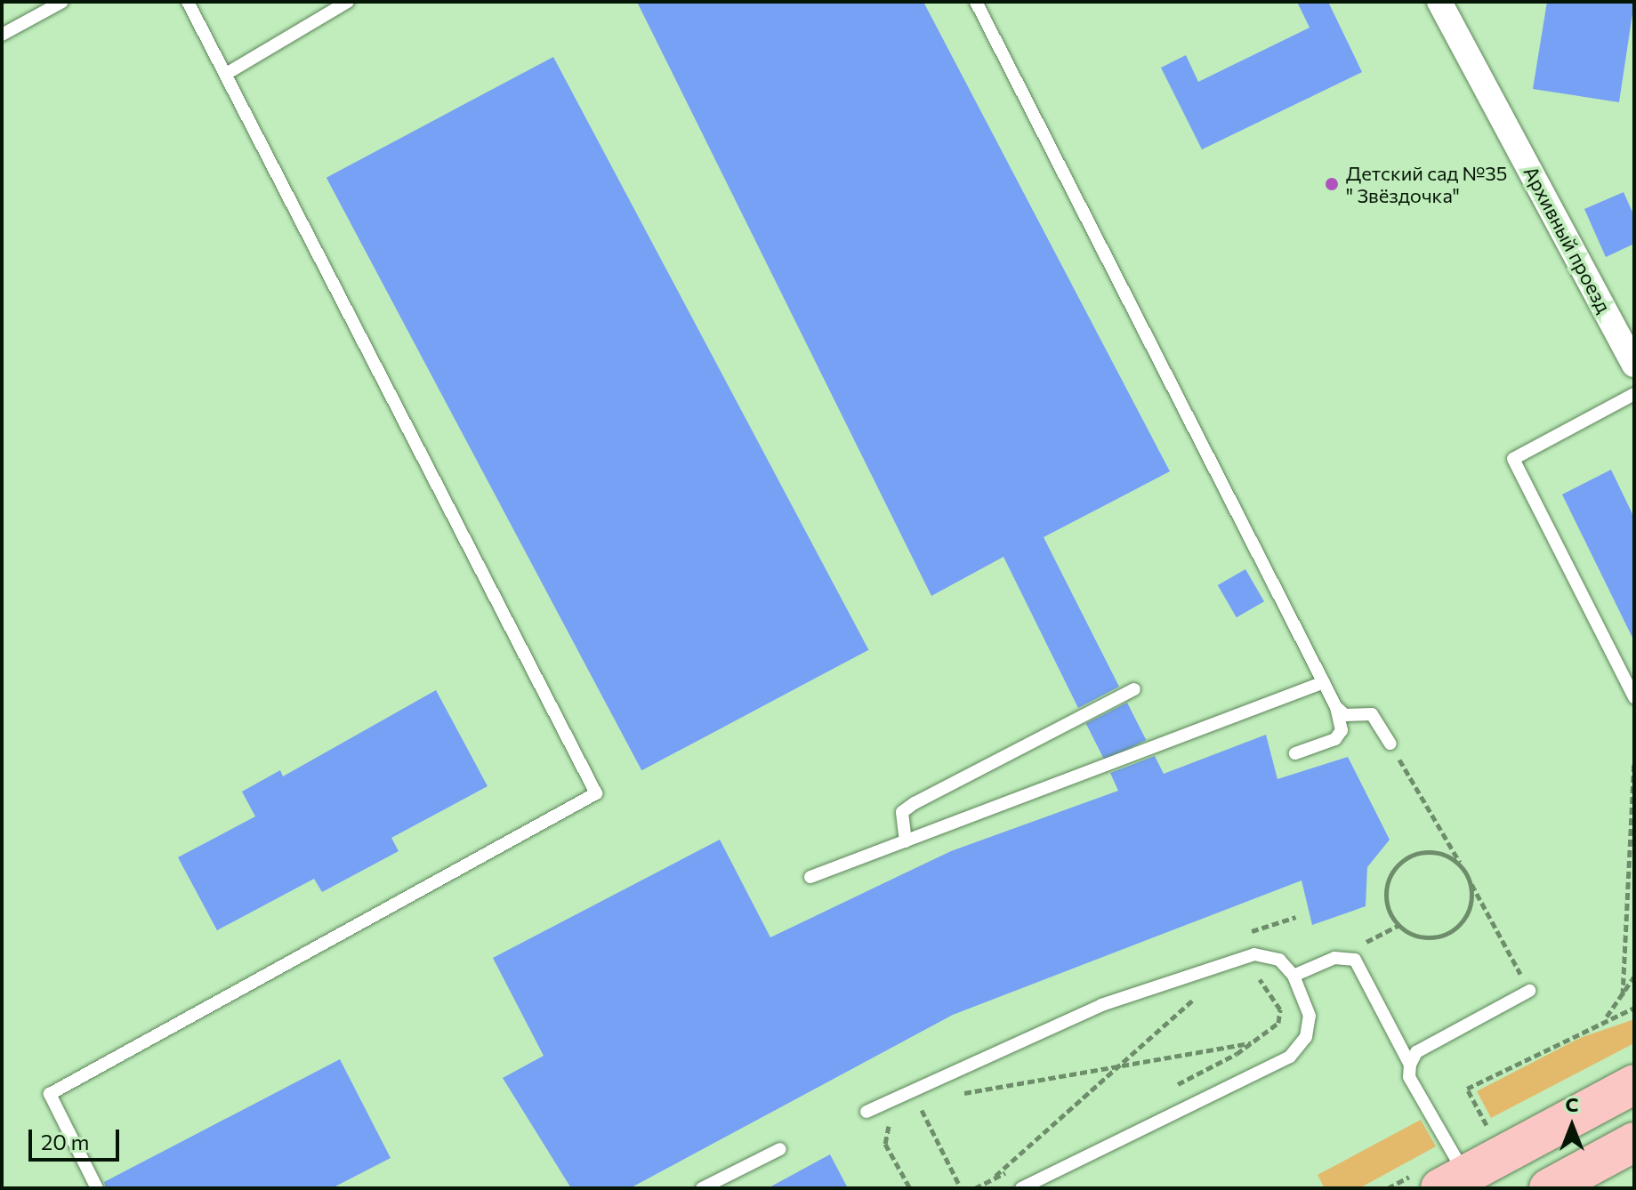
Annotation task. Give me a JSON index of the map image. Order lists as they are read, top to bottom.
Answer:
{
  "streets": {
    "street": ["Архивный проезд"]
  },
  "places": ["Детский сад №35 \" Звёздочка\""],
  "scale_bar": "20 m",
  "north": "top"
}
